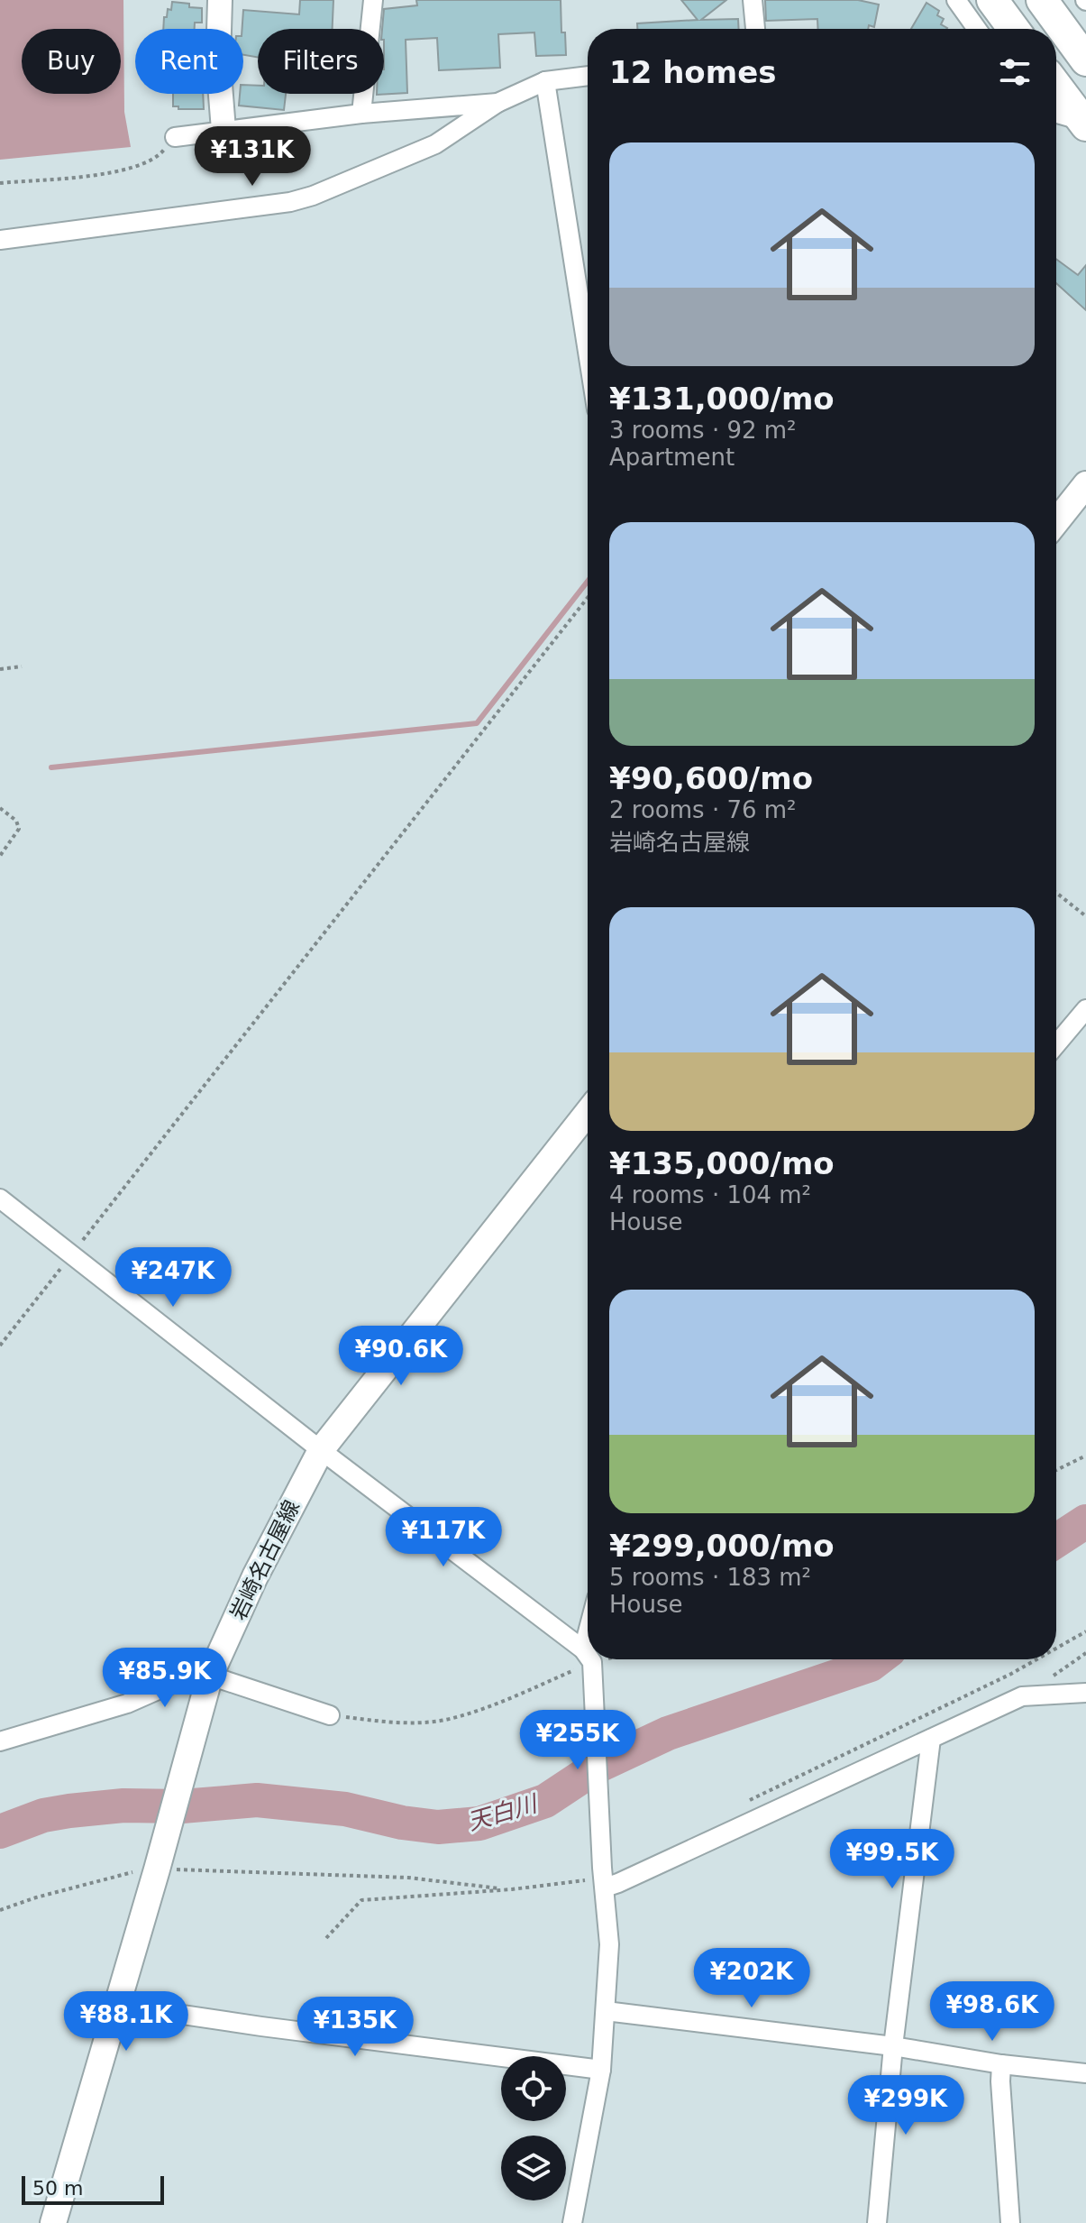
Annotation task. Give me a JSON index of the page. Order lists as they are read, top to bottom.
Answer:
{
  "streets": {
    "main road": ["岩崎名古屋線"]
  },
  "water": ["天白川"],
  "scale_bar": "50 m",
  "page": {
    "chip": ["Buy", "Rent", "Filters"],
    "heading": "12 homes",
    "list": [
      {
        "name": "¥131,000/mo",
        "note": "3 rooms · 92 m² · Apartment"
      },
      {
        "name": "¥90,600/mo",
        "note": "2 rooms · 76 m² · 岩崎名古屋線"
      },
      {
        "name": "¥135,000/mo",
        "note": "4 rooms · 104 m² · House"
      },
      {
        "name": "¥299,000/mo",
        "note": "5 rooms · 183 m² · House"
      }
    ],
    "price": [
      "¥131K",
      "¥247K",
      "¥90.6K",
      "¥117K",
      "¥85.9K",
      "¥255K",
      "¥99.5K",
      "¥202K",
      "¥98.6K",
      "¥88.1K",
      "¥135K",
      "¥299K"
    ],
    "scale": "50 m"
  }
}
